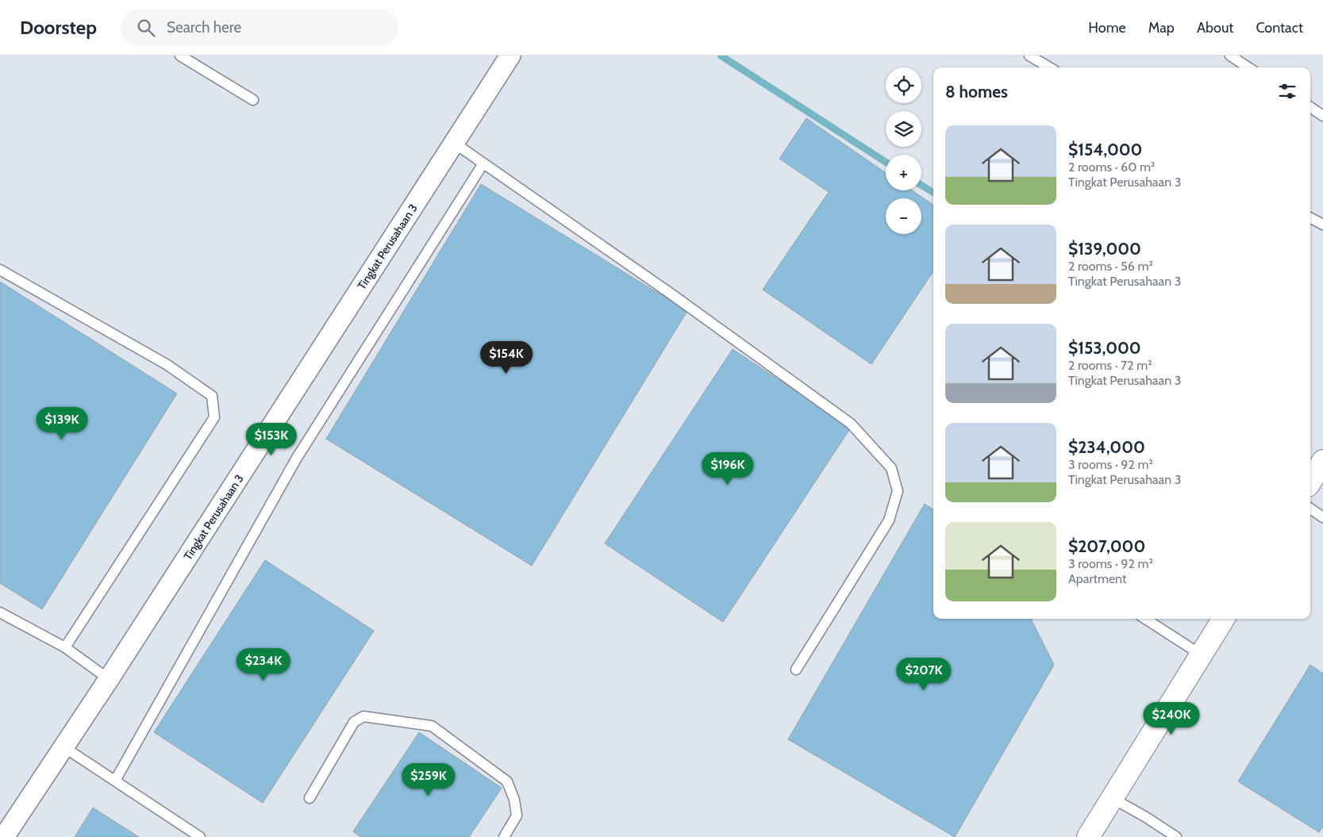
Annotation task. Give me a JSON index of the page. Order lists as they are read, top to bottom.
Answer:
{
  "streets": {
    "street": ["Tingkat Perusahaan 3"]
  },
  "page": {
    "header": "Doorstep",
    "search": "Search here",
    "nav": [
      "Home",
      "Map",
      "About",
      "Contact"
    ],
    "map_buttons": ["+", "−"],
    "heading": "8 homes",
    "list": [
      {
        "name": "$154,000",
        "note": "2 rooms · 60 m² · Tingkat Perusahaan 3"
      },
      {
        "name": "$139,000",
        "note": "2 rooms · 56 m² · Tingkat Perusahaan 3"
      },
      {
        "name": "$153,000",
        "note": "2 rooms · 72 m² · Tingkat Perusahaan 3"
      },
      {
        "name": "$234,000",
        "note": "3 rooms · 92 m² · Tingkat Perusahaan 3"
      },
      {
        "name": "$207,000",
        "note": "3 rooms · 92 m² · Apartment"
      }
    ],
    "price": [
      "$154K",
      "$139K",
      "$153K",
      "$196K",
      "$234K",
      "$207K",
      "$240K",
      "$259K"
    ]
  }
}
